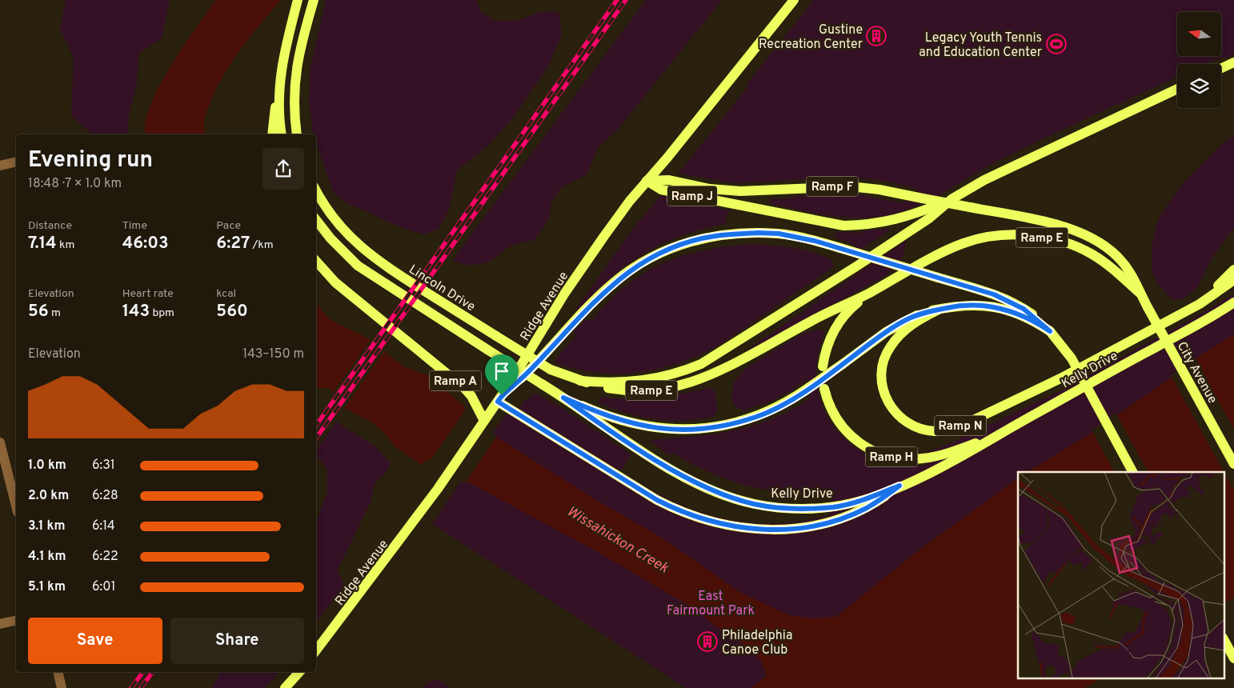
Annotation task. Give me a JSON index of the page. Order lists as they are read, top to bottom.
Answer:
{
  "streets": {
    "main road": [
      "Ramp F",
      "Ramp J",
      "Ramp E",
      "Lincoln Drive",
      "Ridge Avenue",
      "Kelly Drive",
      "City Avenue",
      "Ramp A",
      "Ramp N",
      "Ramp H"
    ]
  },
  "crossings": [
    ["Ramp F", "Ramp J"],
    ["Ramp F", "Ramp E"],
    ["Ramp F", "Ridge Avenue"],
    ["Ramp F", "City Avenue"],
    ["Ramp J", "Ridge Avenue"],
    ["Ramp E", "Lincoln Drive"],
    ["Ramp E", "City Avenue"],
    ["Ridge Avenue", "Ramp A"],
    ["Kelly Drive", "Ramp H"]
  ],
  "water": ["Wissahickon Creek"],
  "parks": ["East Fairmount Park"],
  "places": {
    "building": ["Gustine Recreation Center", "Philadelphia Canoe Club"],
    "sports": ["Legacy Youth Tennis and Education Center"]
  },
  "north": "left",
  "page": {
    "heading": ["Evening run", "18:48 · 7 × 1.0 km"],
    "stats": [
      ["Distance", "7.14 km"],
      ["Time", "46:03"],
      ["Pace", "6:27 /km"],
      ["Elevation", "56 m"],
      ["Heart rate", "143 bpm"],
      ["kcal", "560"]
    ],
    "chart": ["Elevation", "143–150 m"],
    "list": [
      {
        "name": "1.0 km",
        "note": "6:31"
      },
      {
        "name": "2.0 km",
        "note": "6:28"
      },
      {
        "name": "3.1 km",
        "note": "6:14"
      },
      {
        "name": "4.1 km",
        "note": "6:22"
      },
      {
        "name": "5.1 km",
        "note": "6:01"
      }
    ],
    "buttons": ["Save", "Share"]
  }
}
